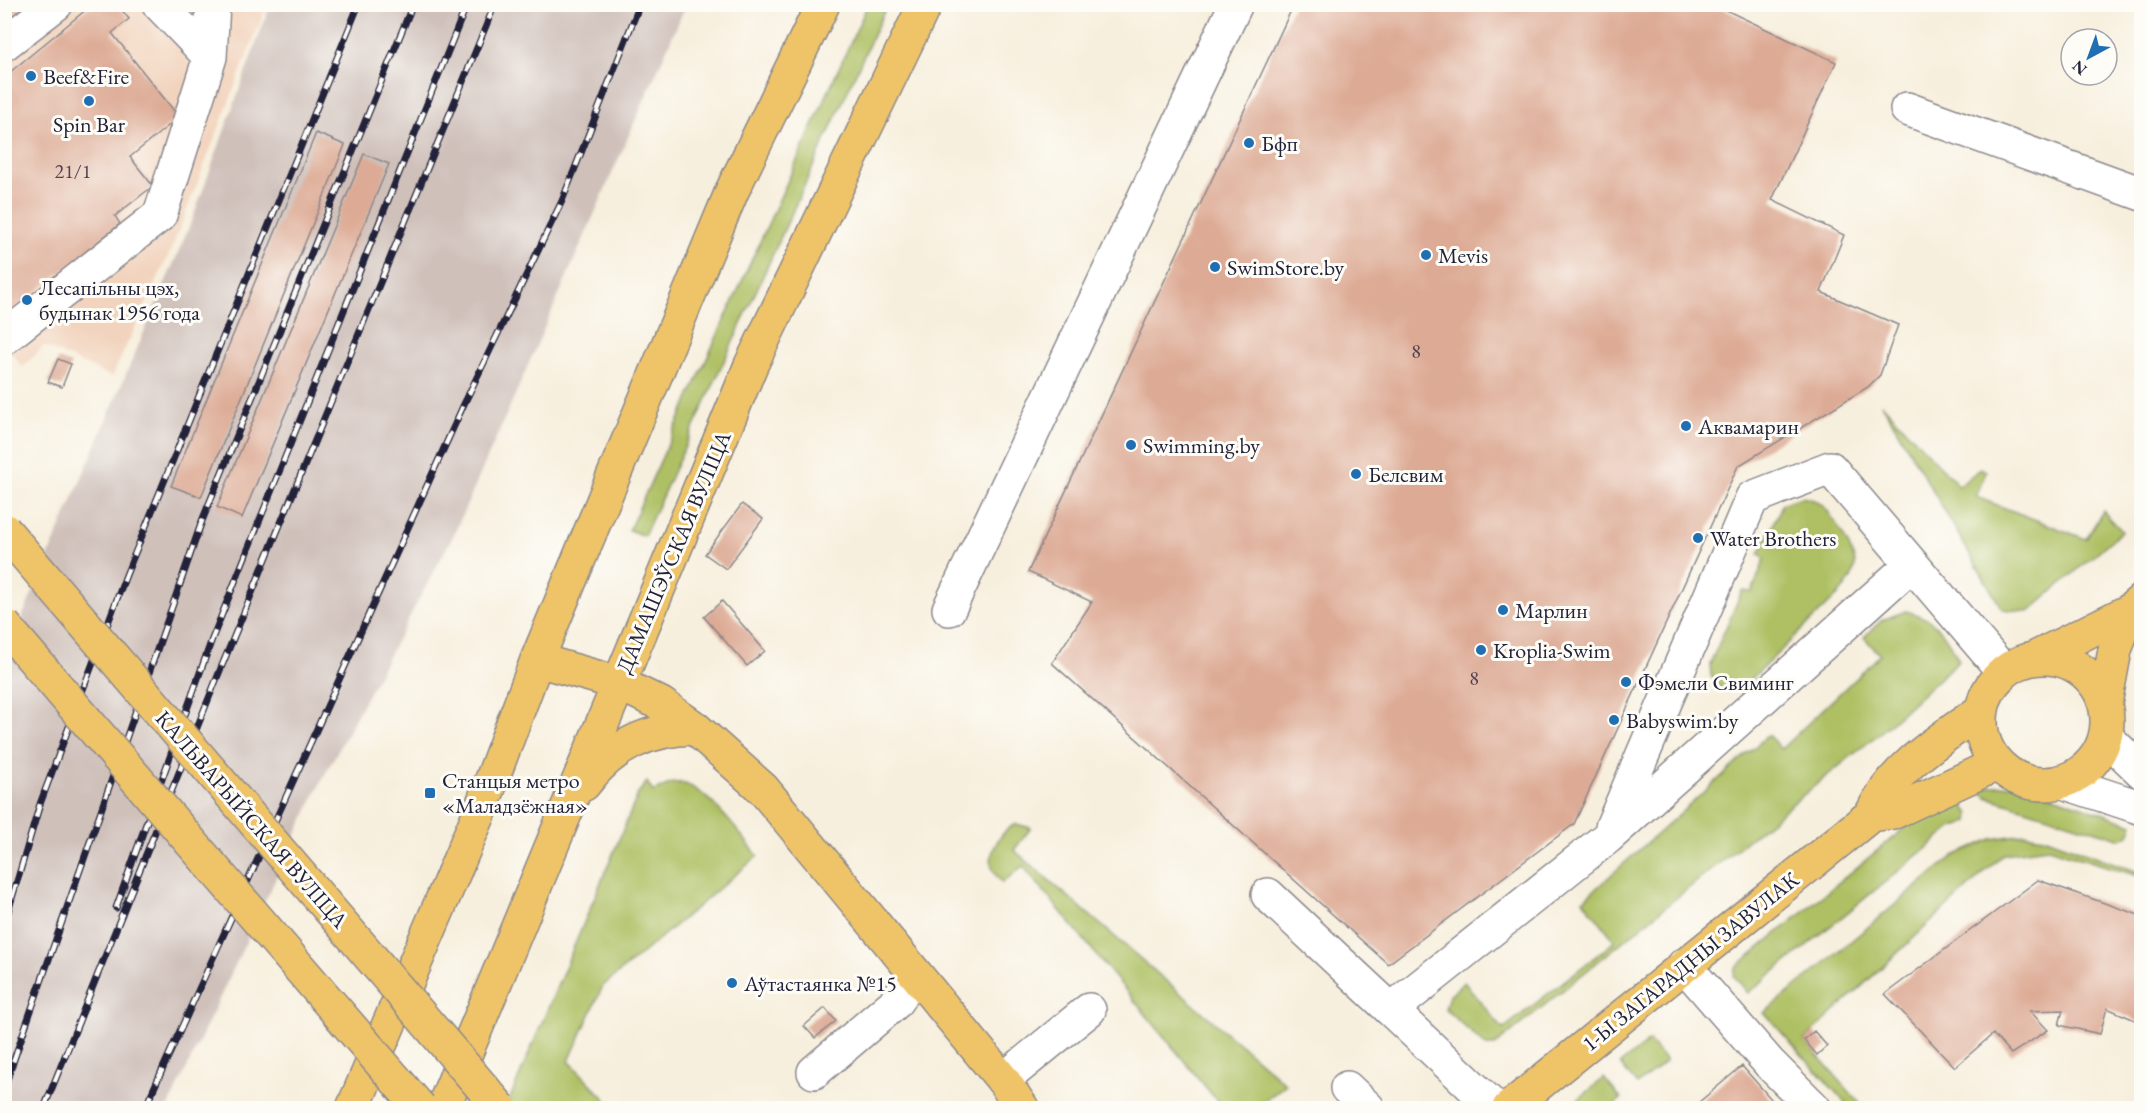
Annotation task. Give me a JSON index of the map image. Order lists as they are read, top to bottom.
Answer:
{
  "streets": {
    "main road": ["ДАМАШЭЎСКАЯ ВУЛІЦА", "КАЛЬВАРЫЙСКАЯ ВУЛІЦА", "1-Ы ЗАГАРАДНЫ ЗАВУЛАК"]
  },
  "places": {
    "other": [
      "Beef&Fire",
      "Spin Bar",
      "Бфп",
      "Mevis",
      "SwimStore.by",
      "Лесапільны цэх, будынак 1956 года",
      "Аквамарин",
      "Swimming.by",
      "Белсвим",
      "Water Brothers",
      "Марлин",
      "Kroplia-Swim",
      "Фэмели Свиминг",
      "Babyswim.by",
      "Аўтастаянка №15"
    ],
    "transit": ["Станцыя метро «Маладзёжная»"]
  },
  "house_numbers": ["21/1", "8", "8"],
  "north": "bottom left"
}
